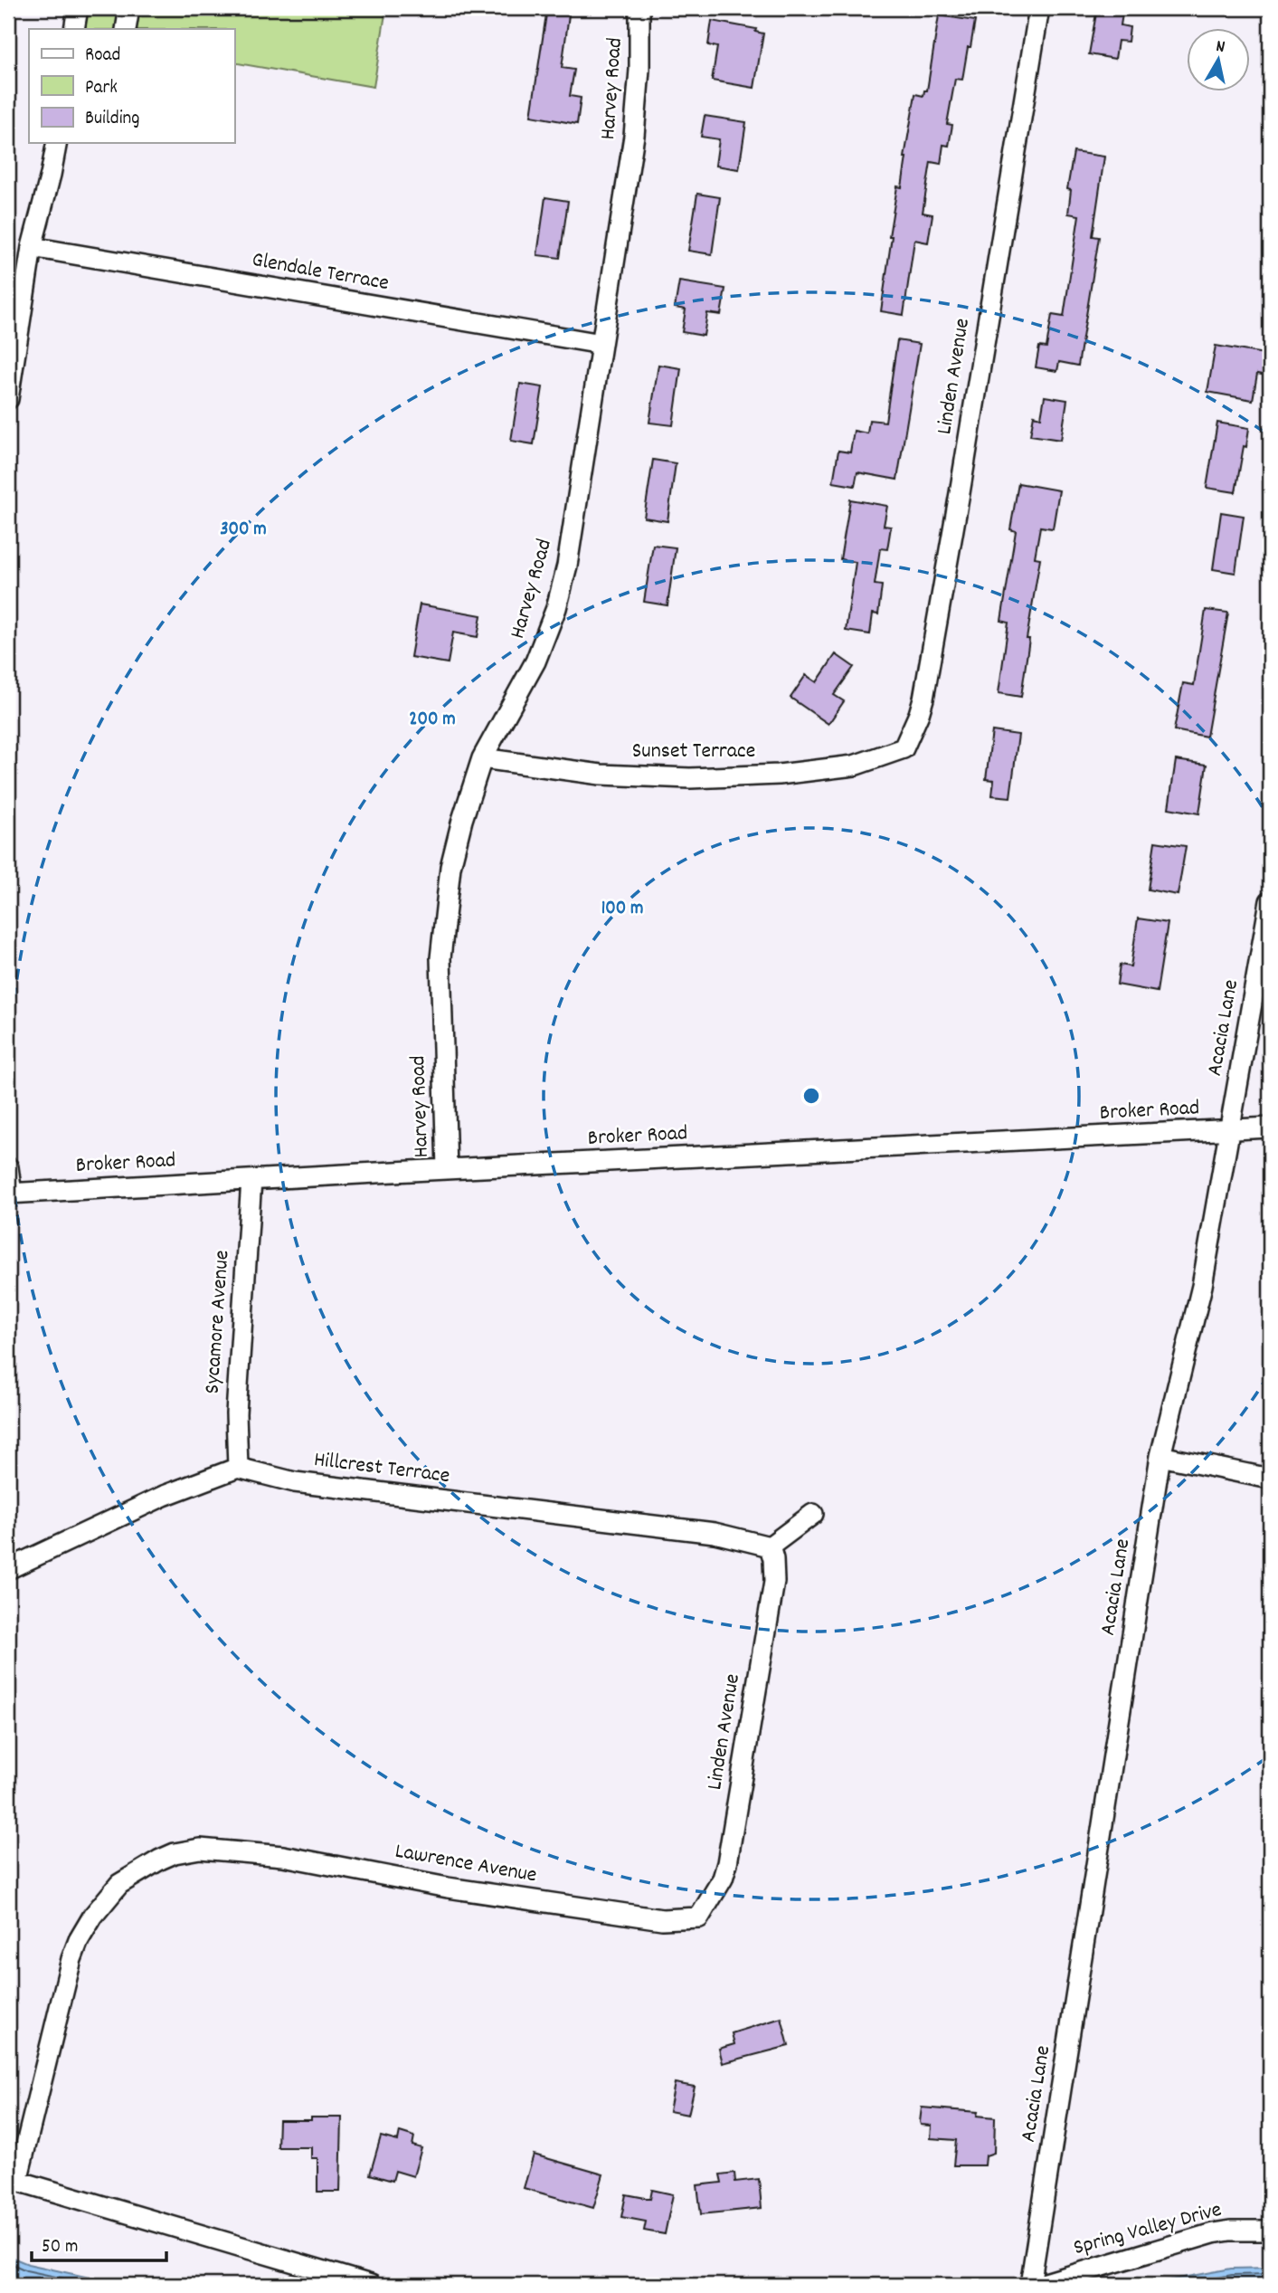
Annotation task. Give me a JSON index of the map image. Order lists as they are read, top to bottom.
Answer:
{
  "streets": {
    "street": [
      "Harvey Road",
      "Glendale Terrace",
      "Linden Avenue",
      "Sunset Terrace",
      "Acacia Lane",
      "Broker Road",
      "Sycamore Avenue",
      "Hillcrest Terrace",
      "Lawrence Avenue",
      "Spring Valley Drive"
    ]
  },
  "crossings": [
    ["Harvey Road", "Glendale Terrace"],
    ["Harvey Road", "Sunset Terrace"],
    ["Harvey Road", "Broker Road"],
    ["Linden Avenue", "Sunset Terrace"],
    ["Linden Avenue", "Hillcrest Terrace"],
    ["Linden Avenue", "Lawrence Avenue"],
    ["Acacia Lane", "Broker Road"],
    ["Broker Road", "Sycamore Avenue"],
    ["Sycamore Avenue", "Hillcrest Terrace"]
  ],
  "legend": ["Road", "Park", "Building"],
  "scale_bar": "50 m",
  "north": "top",
  "rings": ["300 m", "200 m", "100 m"]
}
